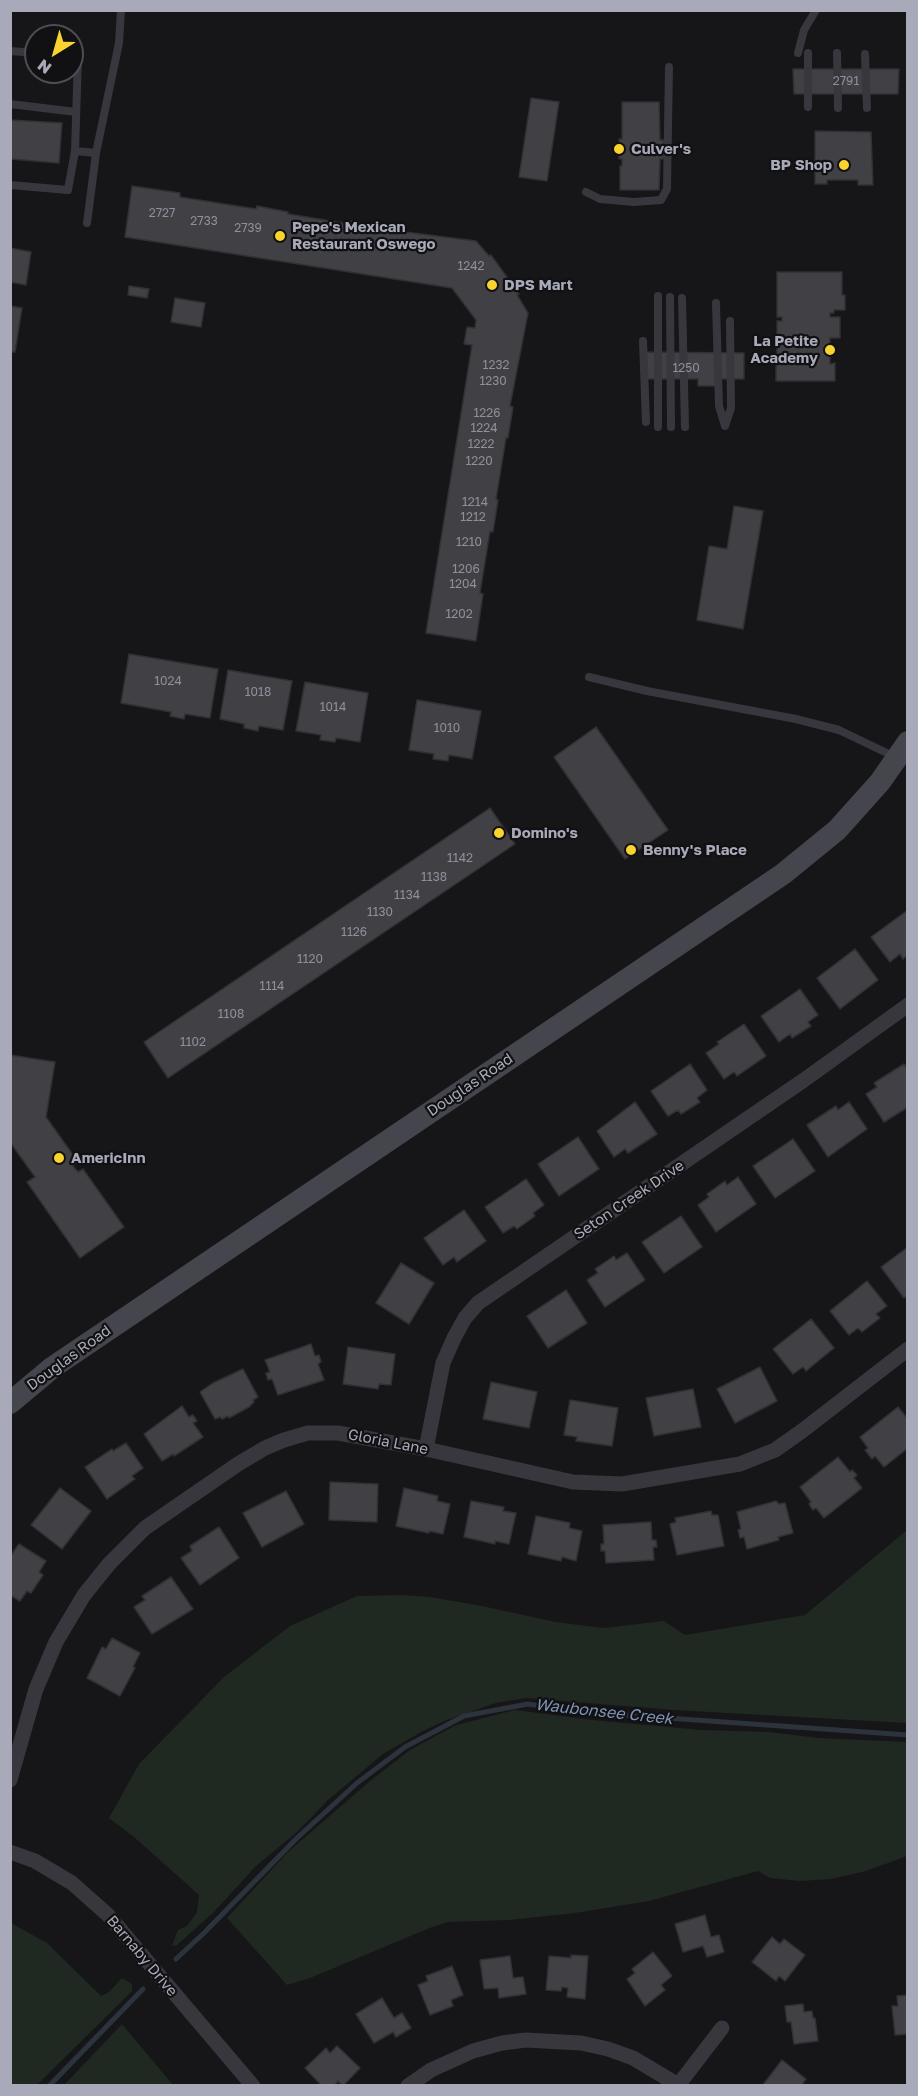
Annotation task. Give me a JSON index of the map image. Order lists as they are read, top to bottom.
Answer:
{
  "streets": {
    "street": [
      "Douglas Road",
      "Seton Creek Drive",
      "Gloria Lane",
      "Barnaby Drive"
    ]
  },
  "crossings": [
    ["Seton Creek Drive", "Gloria Lane"]
  ],
  "water": ["Waubonsee Creek"],
  "places": [
    "Culver's",
    "BP Shop",
    "Pepe's Mexican Restaurant Oswego",
    "DPS Mart",
    "La Petite Academy",
    "Domino's",
    "Benny's Place",
    "AmericInn"
  ],
  "house_numbers": [
    "2791",
    "2727",
    "2733",
    "2739",
    "1242",
    "1232",
    "1250",
    "1230",
    "1226",
    "1224",
    "1222",
    "1220",
    "1214",
    "1212",
    "1210",
    "1206",
    "1204",
    "1202",
    "1024",
    "1018",
    "1014",
    "1010",
    "1142",
    "1138",
    "1134",
    "1130",
    "1126",
    "1120",
    "1114",
    "1108",
    "1102"
  ],
  "north": "bottom left"
}
